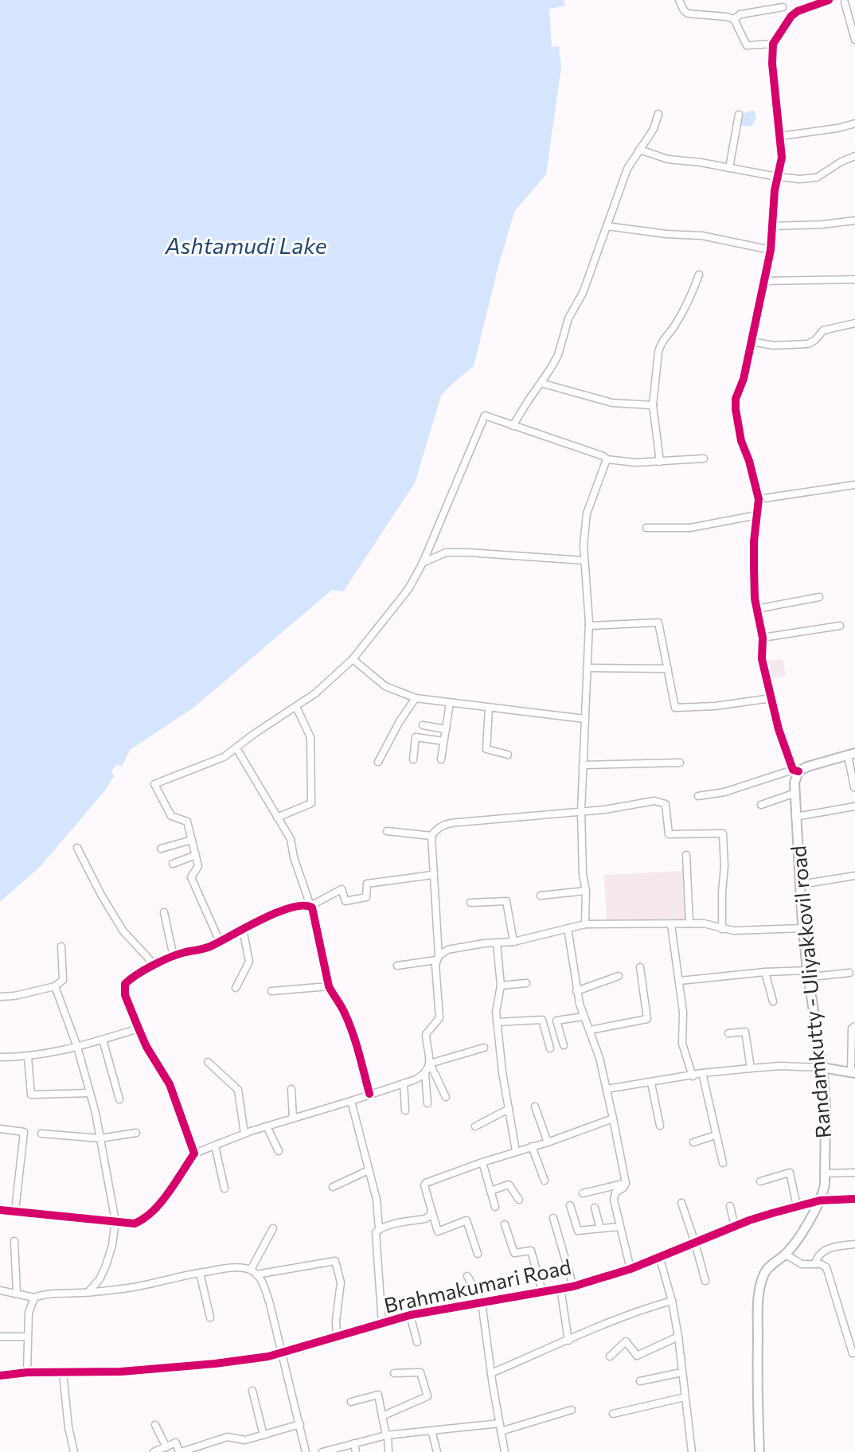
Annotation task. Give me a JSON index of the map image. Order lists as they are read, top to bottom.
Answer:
{
  "streets": {
    "street": ["Randamkutty - Uliyakkovil road", "Brahmakumari Road"]
  },
  "crossings": [
    ["Randamkutty - Uliyakkovil road", "Brahmakumari Road"]
  ],
  "water": ["Ashtamudi Lake"]
}
